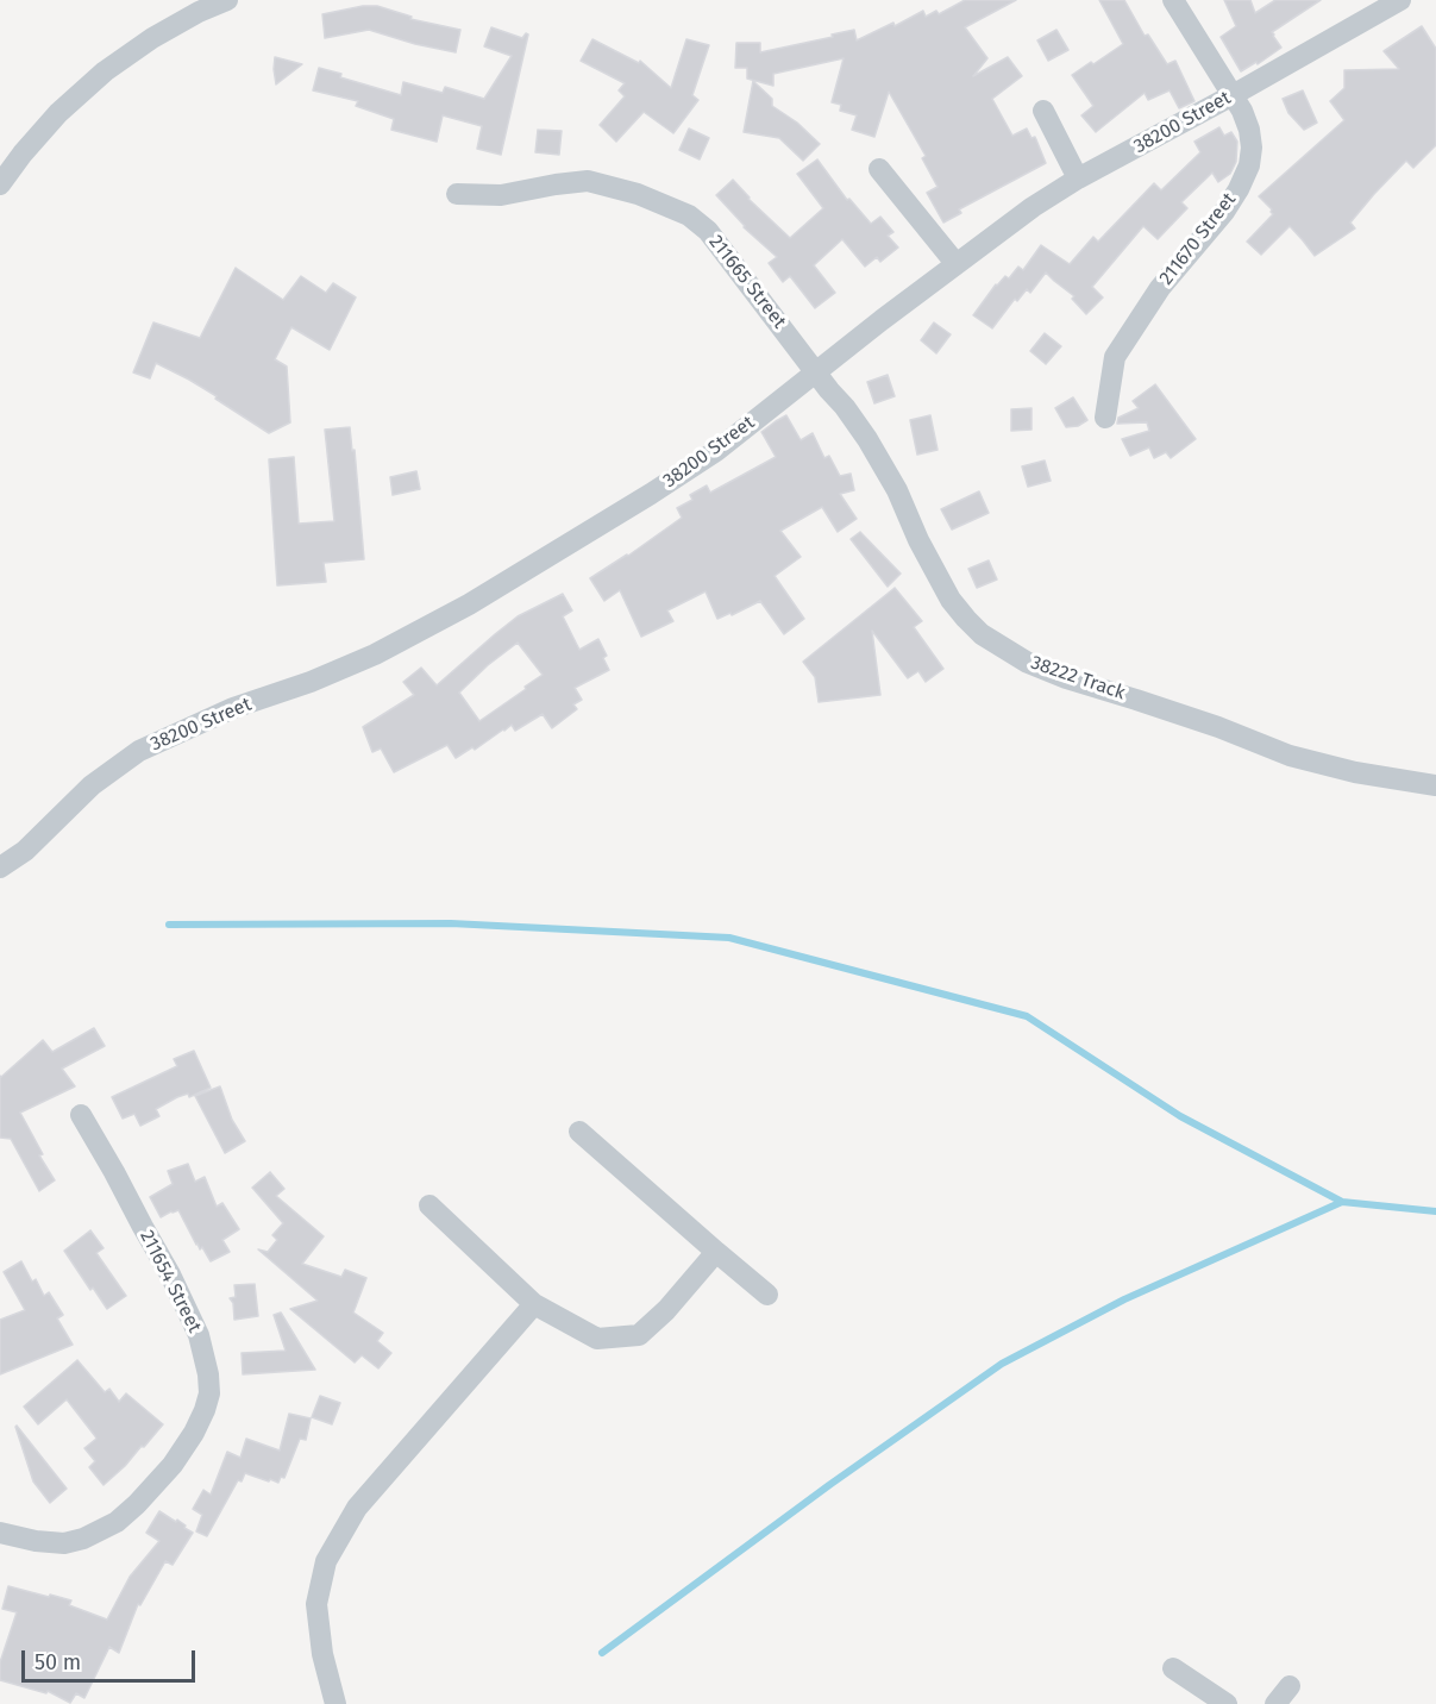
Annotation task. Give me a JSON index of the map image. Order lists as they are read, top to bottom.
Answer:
{
  "streets": {
    "street": [
      "38200 Street",
      "211670 Street",
      "211665 Street",
      "38222 Track",
      "211654 Street"
    ]
  },
  "crossings": [
    ["38200 Street", "211670 Street"],
    ["38200 Street", "211665 Street"],
    ["38200 Street", "38222 Track"],
    ["211665 Street", "38222 Track"]
  ],
  "scale_bar": "50 m"
}
